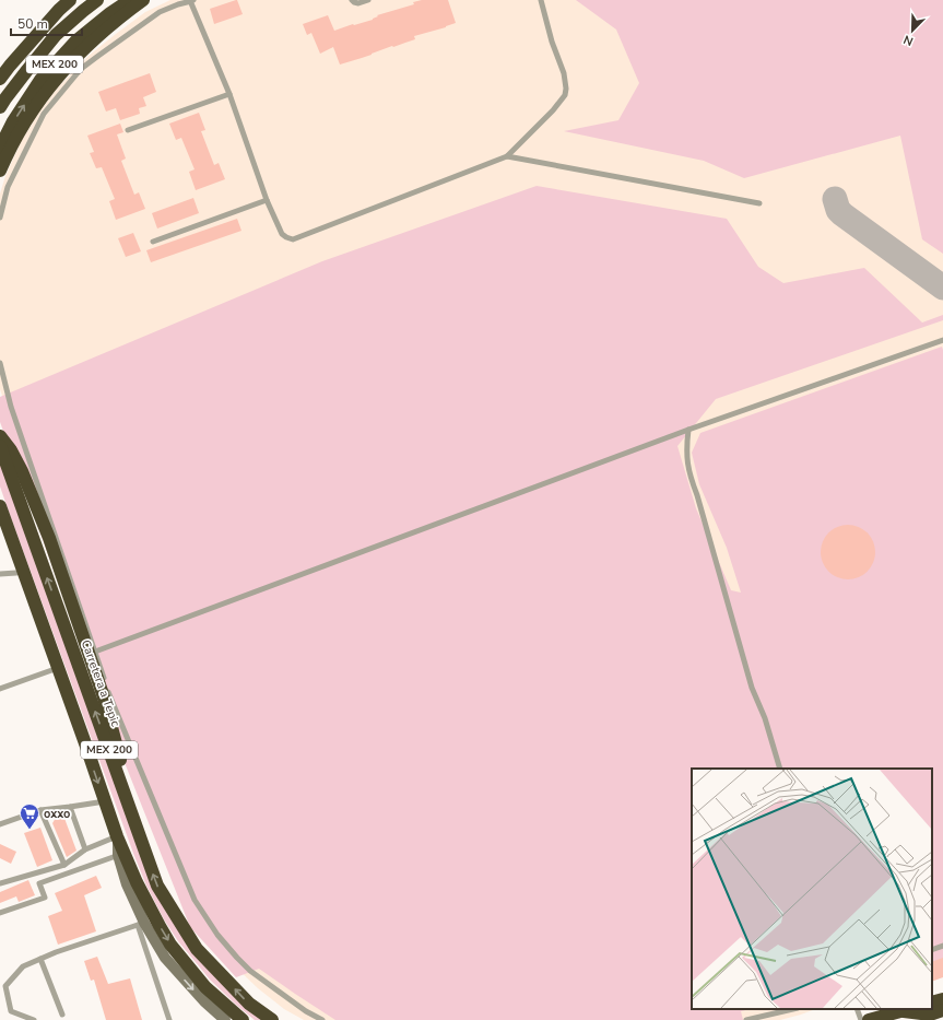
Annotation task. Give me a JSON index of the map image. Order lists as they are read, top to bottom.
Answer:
{
  "streets": {
    "highway": ["MEX 200", "Carretera a Tepic"]
  },
  "places": {
    "supermarket": ["oxxo"]
  },
  "scale_bar": "50 m",
  "north": "bottom left"
}
